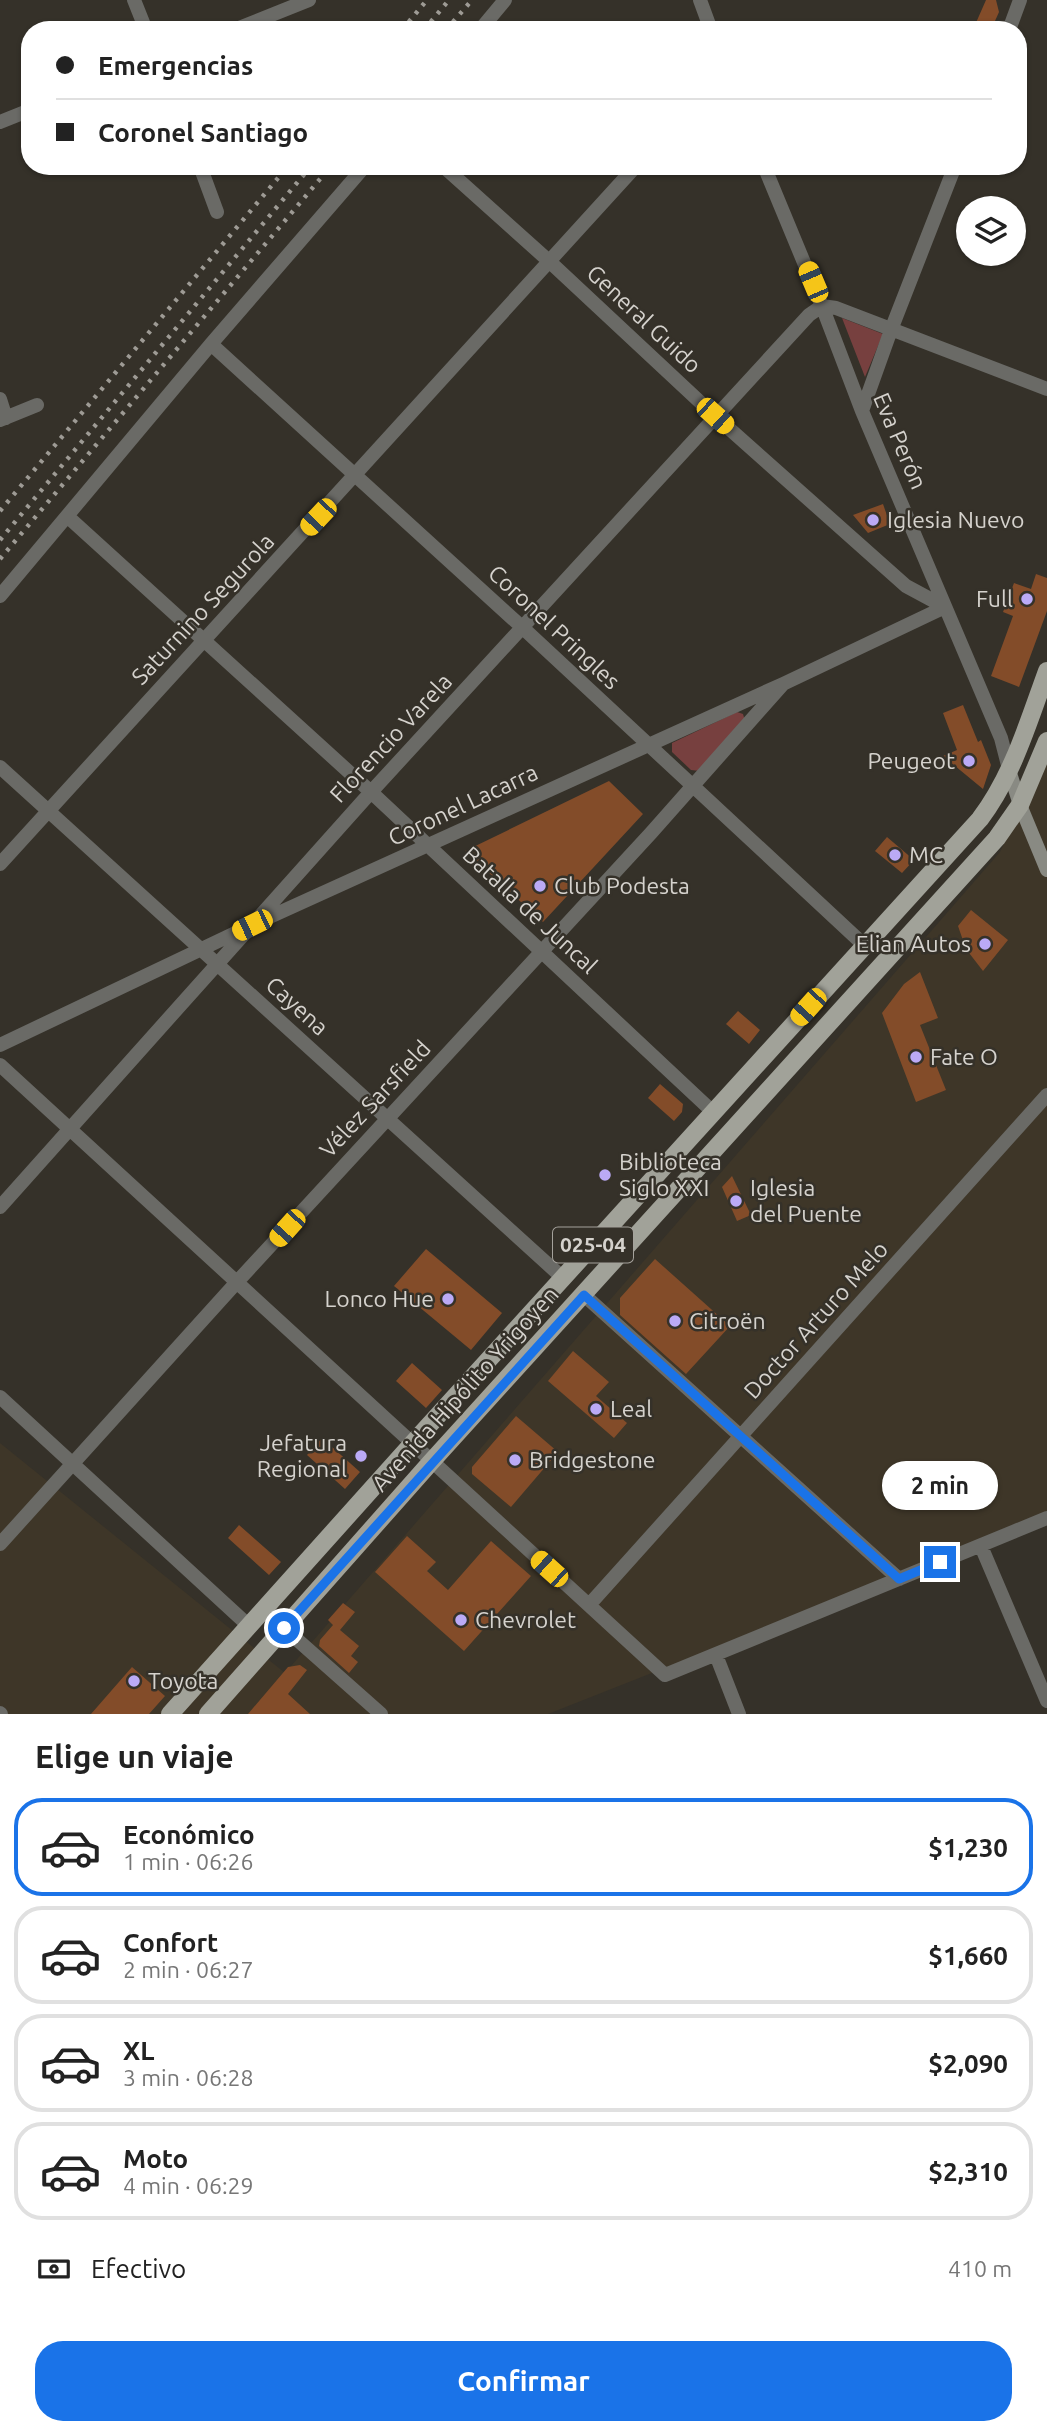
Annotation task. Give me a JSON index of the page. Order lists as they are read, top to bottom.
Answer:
{
  "streets": {
    "main road": ["025-04", "Avenida Hipólito Yrigoyen"],
    "street": [
      "General Guido",
      "Eva Perón",
      "Saturnino Segurola",
      "Coronel Pringles",
      "Florencio Varela",
      "Coronel Lacarra",
      "Batalla de Juncal",
      "Cayena",
      "Vélez Sarsfield",
      "Doctor Arturo Melo"
    ]
  },
  "crossings": [
    ["General Guido", "Eva Perón"],
    ["General Guido", "Saturnino Segurola"],
    ["General Guido", "Florencio Varela"],
    ["General Guido", "Coronel Lacarra"],
    ["Eva Perón", "Florencio Varela"],
    ["Eva Perón", "Coronel Lacarra"],
    ["Eva Perón", "Avenida Hipólito Yrigoyen"],
    ["Saturnino Segurola", "Coronel Pringles"],
    ["Saturnino Segurola", "Batalla de Juncal"],
    ["Saturnino Segurola", "Cayena"],
    ["Coronel Pringles", "Florencio Varela"],
    ["Coronel Pringles", "Coronel Lacarra"],
    ["Coronel Pringles", "Vélez Sarsfield"],
    ["Coronel Pringles", "Avenida Hipólito Yrigoyen"],
    ["Florencio Varela", "Coronel Lacarra"],
    ["Florencio Varela", "Batalla de Juncal"],
    ["Florencio Varela", "Cayena"],
    ["Coronel Lacarra", "Batalla de Juncal"],
    ["Coronel Lacarra", "Cayena"],
    ["Coronel Lacarra", "Vélez Sarsfield"],
    ["Batalla de Juncal", "Vélez Sarsfield"],
    ["Batalla de Juncal", "Avenida Hipólito Yrigoyen"],
    ["Cayena", "Vélez Sarsfield"],
    ["Cayena", "Avenida Hipólito Yrigoyen"]
  ],
  "places": [
    "Iglesia Nuevo",
    "Full",
    "Peugeot",
    "MC",
    "Club Podesta",
    "Elian Autos",
    "Fate O",
    "Biblioteca Siglo XXI",
    "Iglesia del Puente",
    "Lonco Hue",
    "Citroën",
    "Leal",
    "Jefatura Regional",
    "Bridgestone",
    "Chevrolet",
    "Toyota"
  ],
  "page": {
    "banner": ["Emergencias", "Coronel Santiago"],
    "bubble": "2 min",
    "heading": "Elige un viaje",
    "list": [
      {
        "name": "Económico",
        "note": "1 min · 06:26",
        "value": "$1,230"
      },
      {
        "name": "Confort",
        "note": "2 min · 06:27",
        "value": "$1,660"
      },
      {
        "name": "XL",
        "note": "3 min · 06:28",
        "value": "$2,090"
      },
      {
        "name": "Moto",
        "note": "4 min · 06:29",
        "value": "$2,310"
      }
    ],
    "pay": ["Efectivo", "410 m"],
    "buttons": "Confirmar"
  }
}
